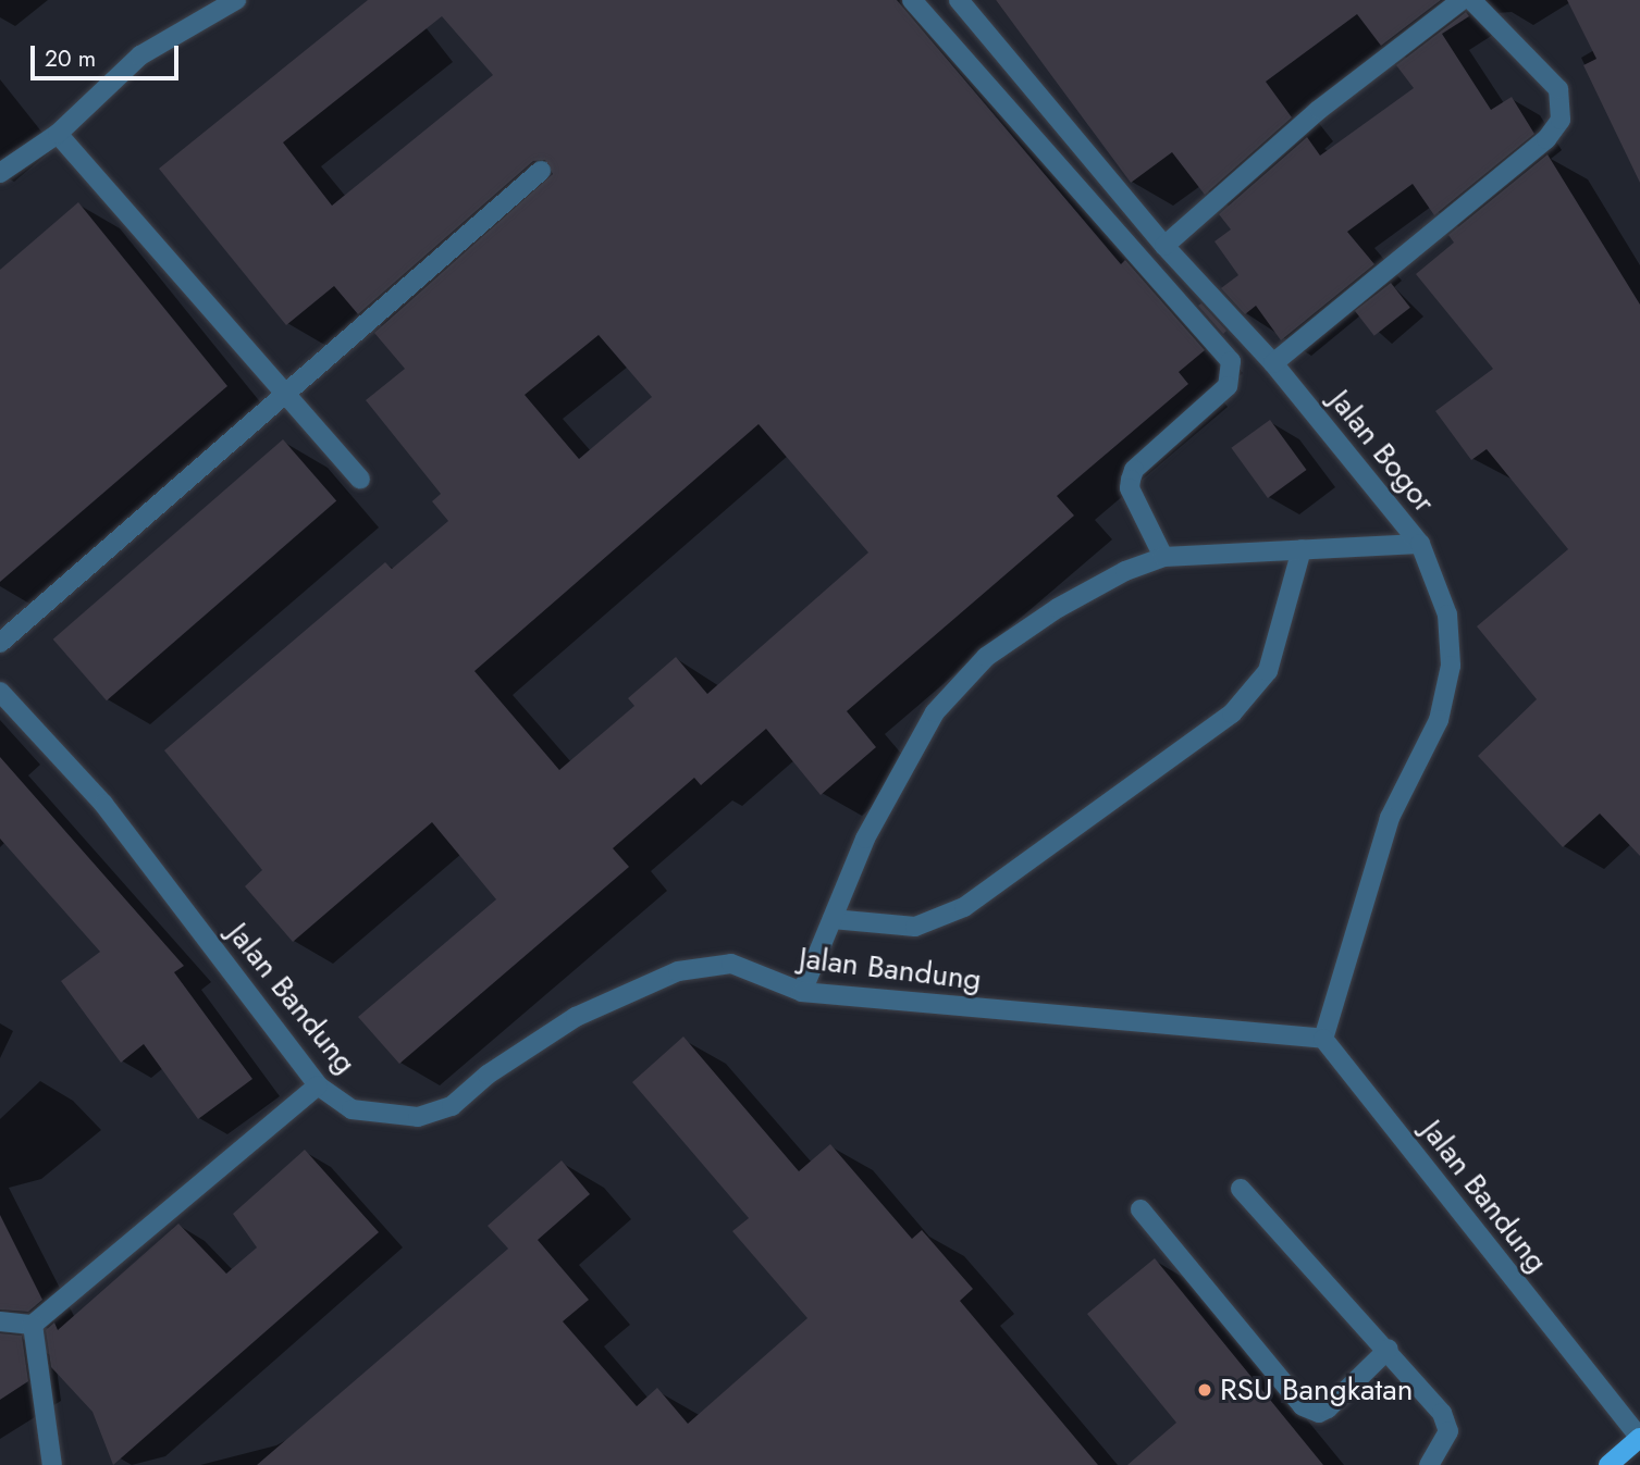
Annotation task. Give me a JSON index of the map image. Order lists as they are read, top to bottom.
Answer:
{
  "streets": {
    "street": ["Jalan Bogor", "Jalan Bandung"]
  },
  "crossings": [
    ["Jalan Bogor", "Jalan Bandung"]
  ],
  "places": ["RSU Bangkatan"],
  "scale_bar": "20 m"
}
